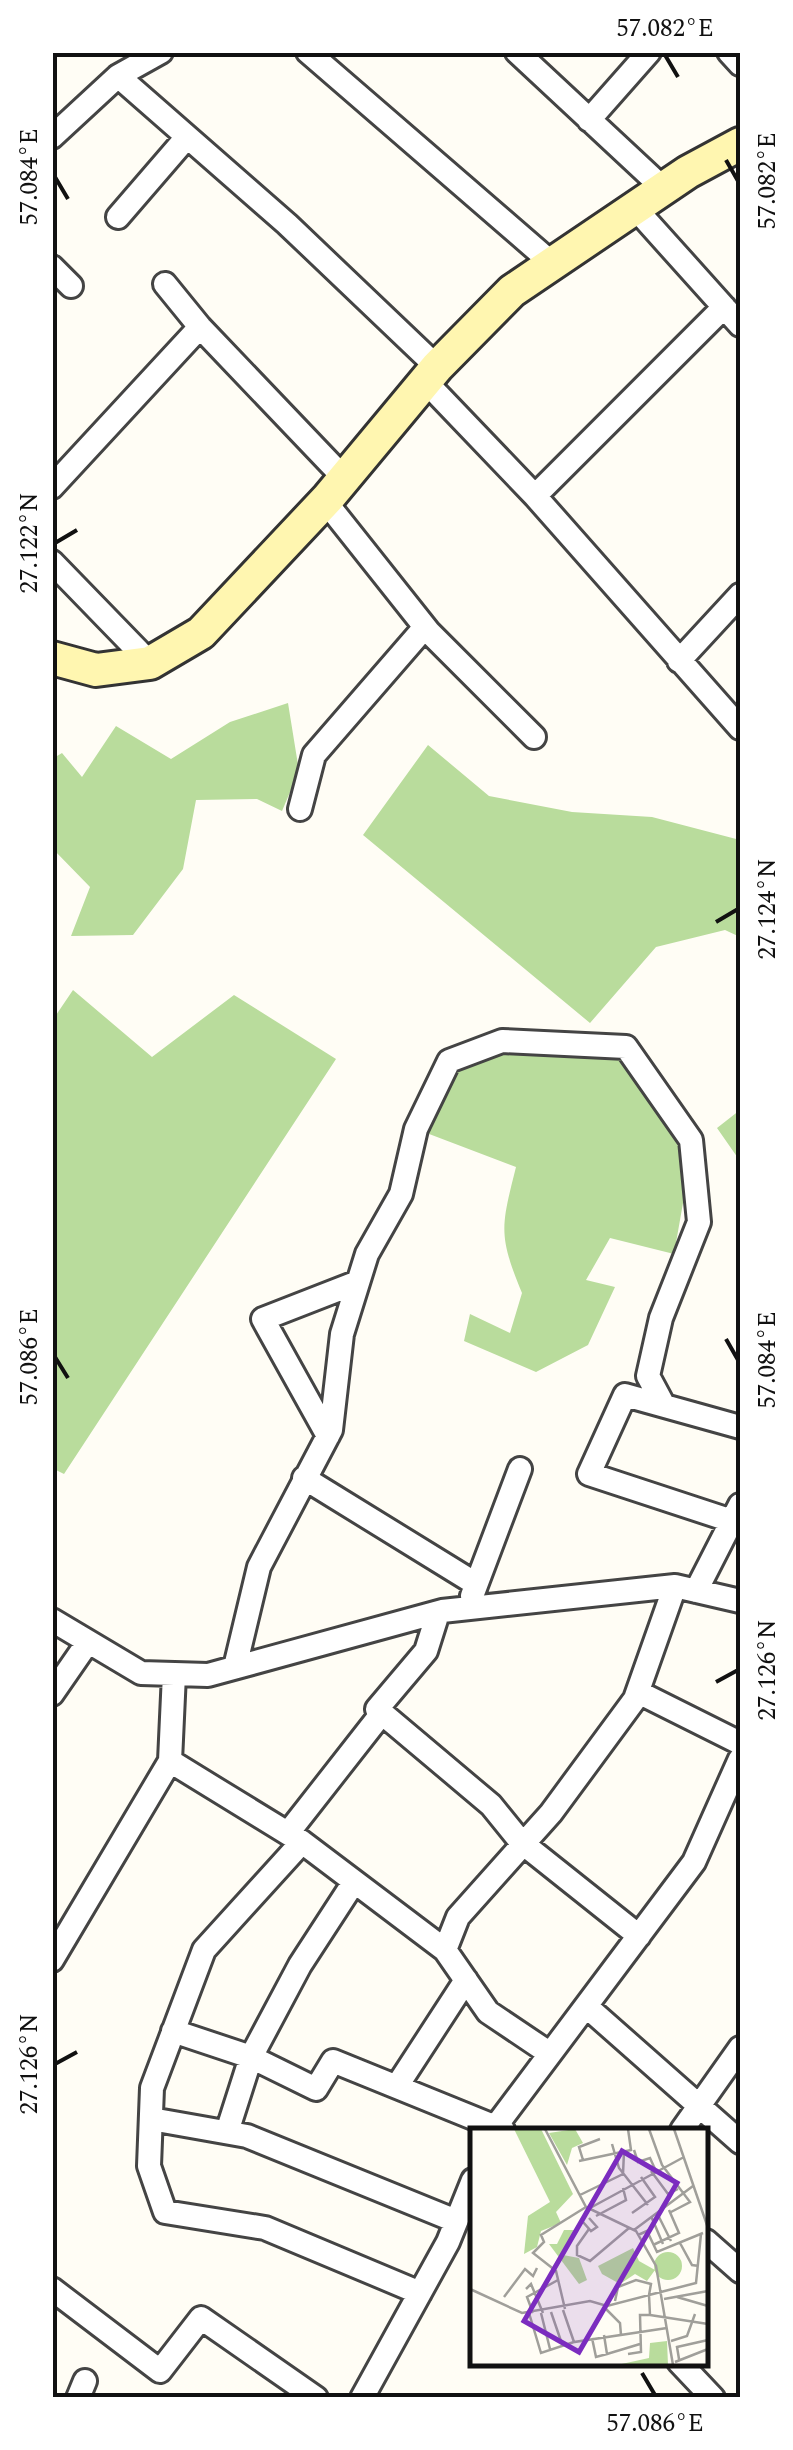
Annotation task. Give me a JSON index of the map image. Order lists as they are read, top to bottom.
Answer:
{
  "coordinates": [
    "57.082°E",
    "57.084°E",
    "27.122°N",
    "27.124°N",
    "57.086°E",
    "27.126°N"
  ]
}
